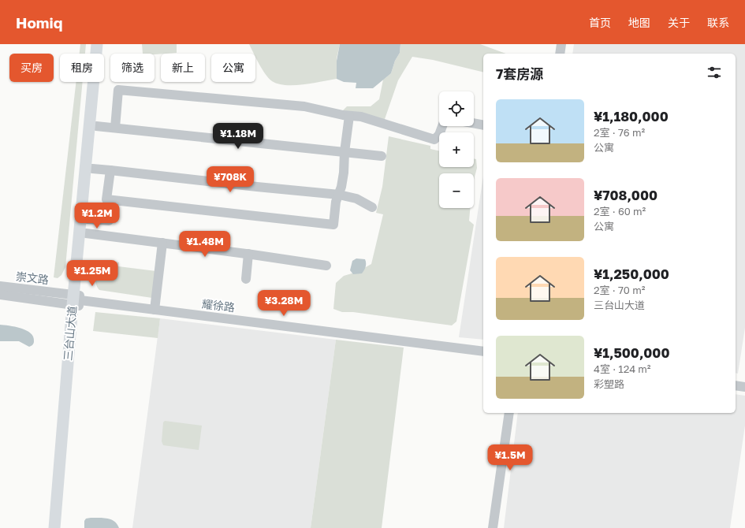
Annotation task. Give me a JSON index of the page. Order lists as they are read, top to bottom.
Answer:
{
  "streets": {
    "main road": ["三台山大道"],
    "street": ["崇文路", "耀徐路"]
  },
  "crossings": [
    ["崇文路", "耀徐路"],
    ["崇文路", "三台山大道"],
    ["耀徐路", "三台山大道"]
  ],
  "page": {
    "header": "Homiq",
    "nav": [
      "首页",
      "地图",
      "关于",
      "联系"
    ],
    "chip": [
      "买房",
      "租房",
      "筛选",
      "新上",
      "公寓"
    ],
    "heading": "7套房源",
    "map_buttons": ["+", "−"],
    "list": [
      {
        "name": "¥1,180,000",
        "note": "2室 · 76 m² · 公寓"
      },
      {
        "name": "¥708,000",
        "note": "2室 · 60 m² · 公寓"
      },
      {
        "name": "¥1,250,000",
        "note": "2室 · 70 m² · 三台山大道"
      },
      {
        "name": "¥1,500,000",
        "note": "4室 · 124 m² · 彩塑路"
      }
    ],
    "price": [
      "¥1.18M",
      "¥708K",
      "¥1.2M",
      "¥1.48M",
      "¥1.25M",
      "¥3.28M",
      "¥1.5M"
    ]
  }
}
